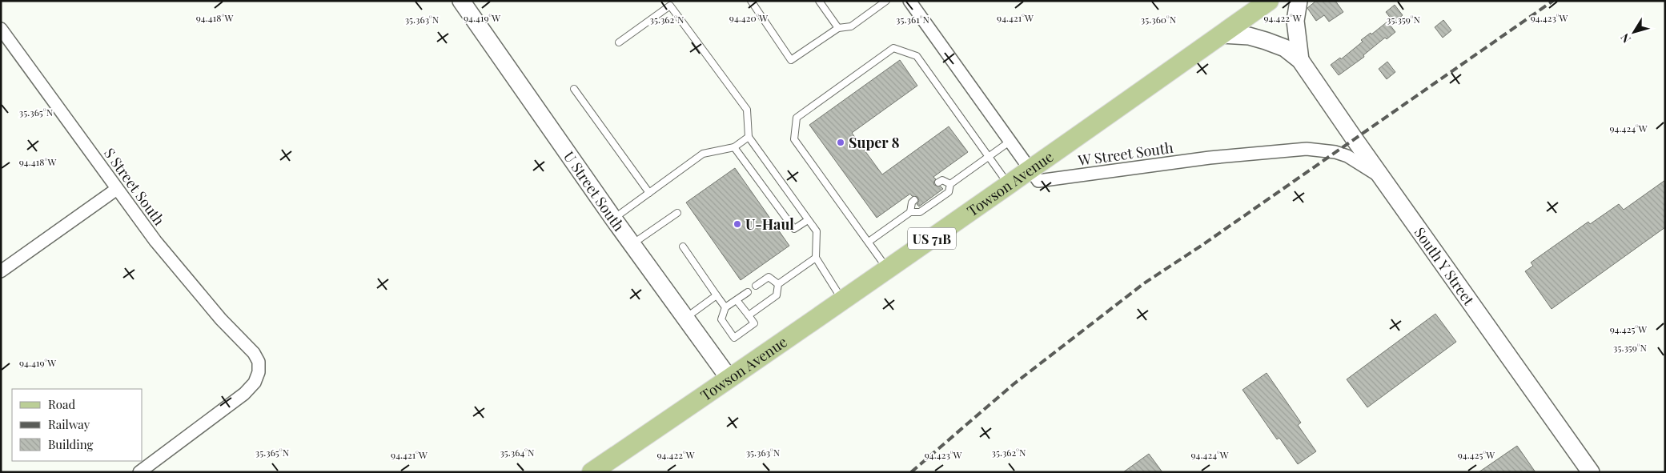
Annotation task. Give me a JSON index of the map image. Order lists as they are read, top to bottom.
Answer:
{
  "streets": {
    "main road": [
      "Towson Avenue",
      "U Street South",
      "US 71B",
      "South Y Street"
    ],
    "street": ["W Street South", "S Street South"]
  },
  "crossings": [
    ["W Street South", "Towson Avenue"],
    ["W Street South", "South Y Street"],
    ["Towson Avenue", "U Street South"],
    ["Towson Avenue", "South Y Street"]
  ],
  "places": ["Super 8", "U-Haul"],
  "legend": ["Road", "Railway", "Building"],
  "north": "bottom left",
  "coordinates": [
    "94.418°W",
    "94.419°W",
    "94.420°W",
    "94.421°W",
    "94.422°W",
    "94.423°W",
    "35.363°N",
    "35.362°N",
    "35.361°N",
    "35.360°N",
    "35.359°N",
    "35.365°N",
    "94.424°W",
    "94.425°W",
    "35.364°N"
  ]
}
